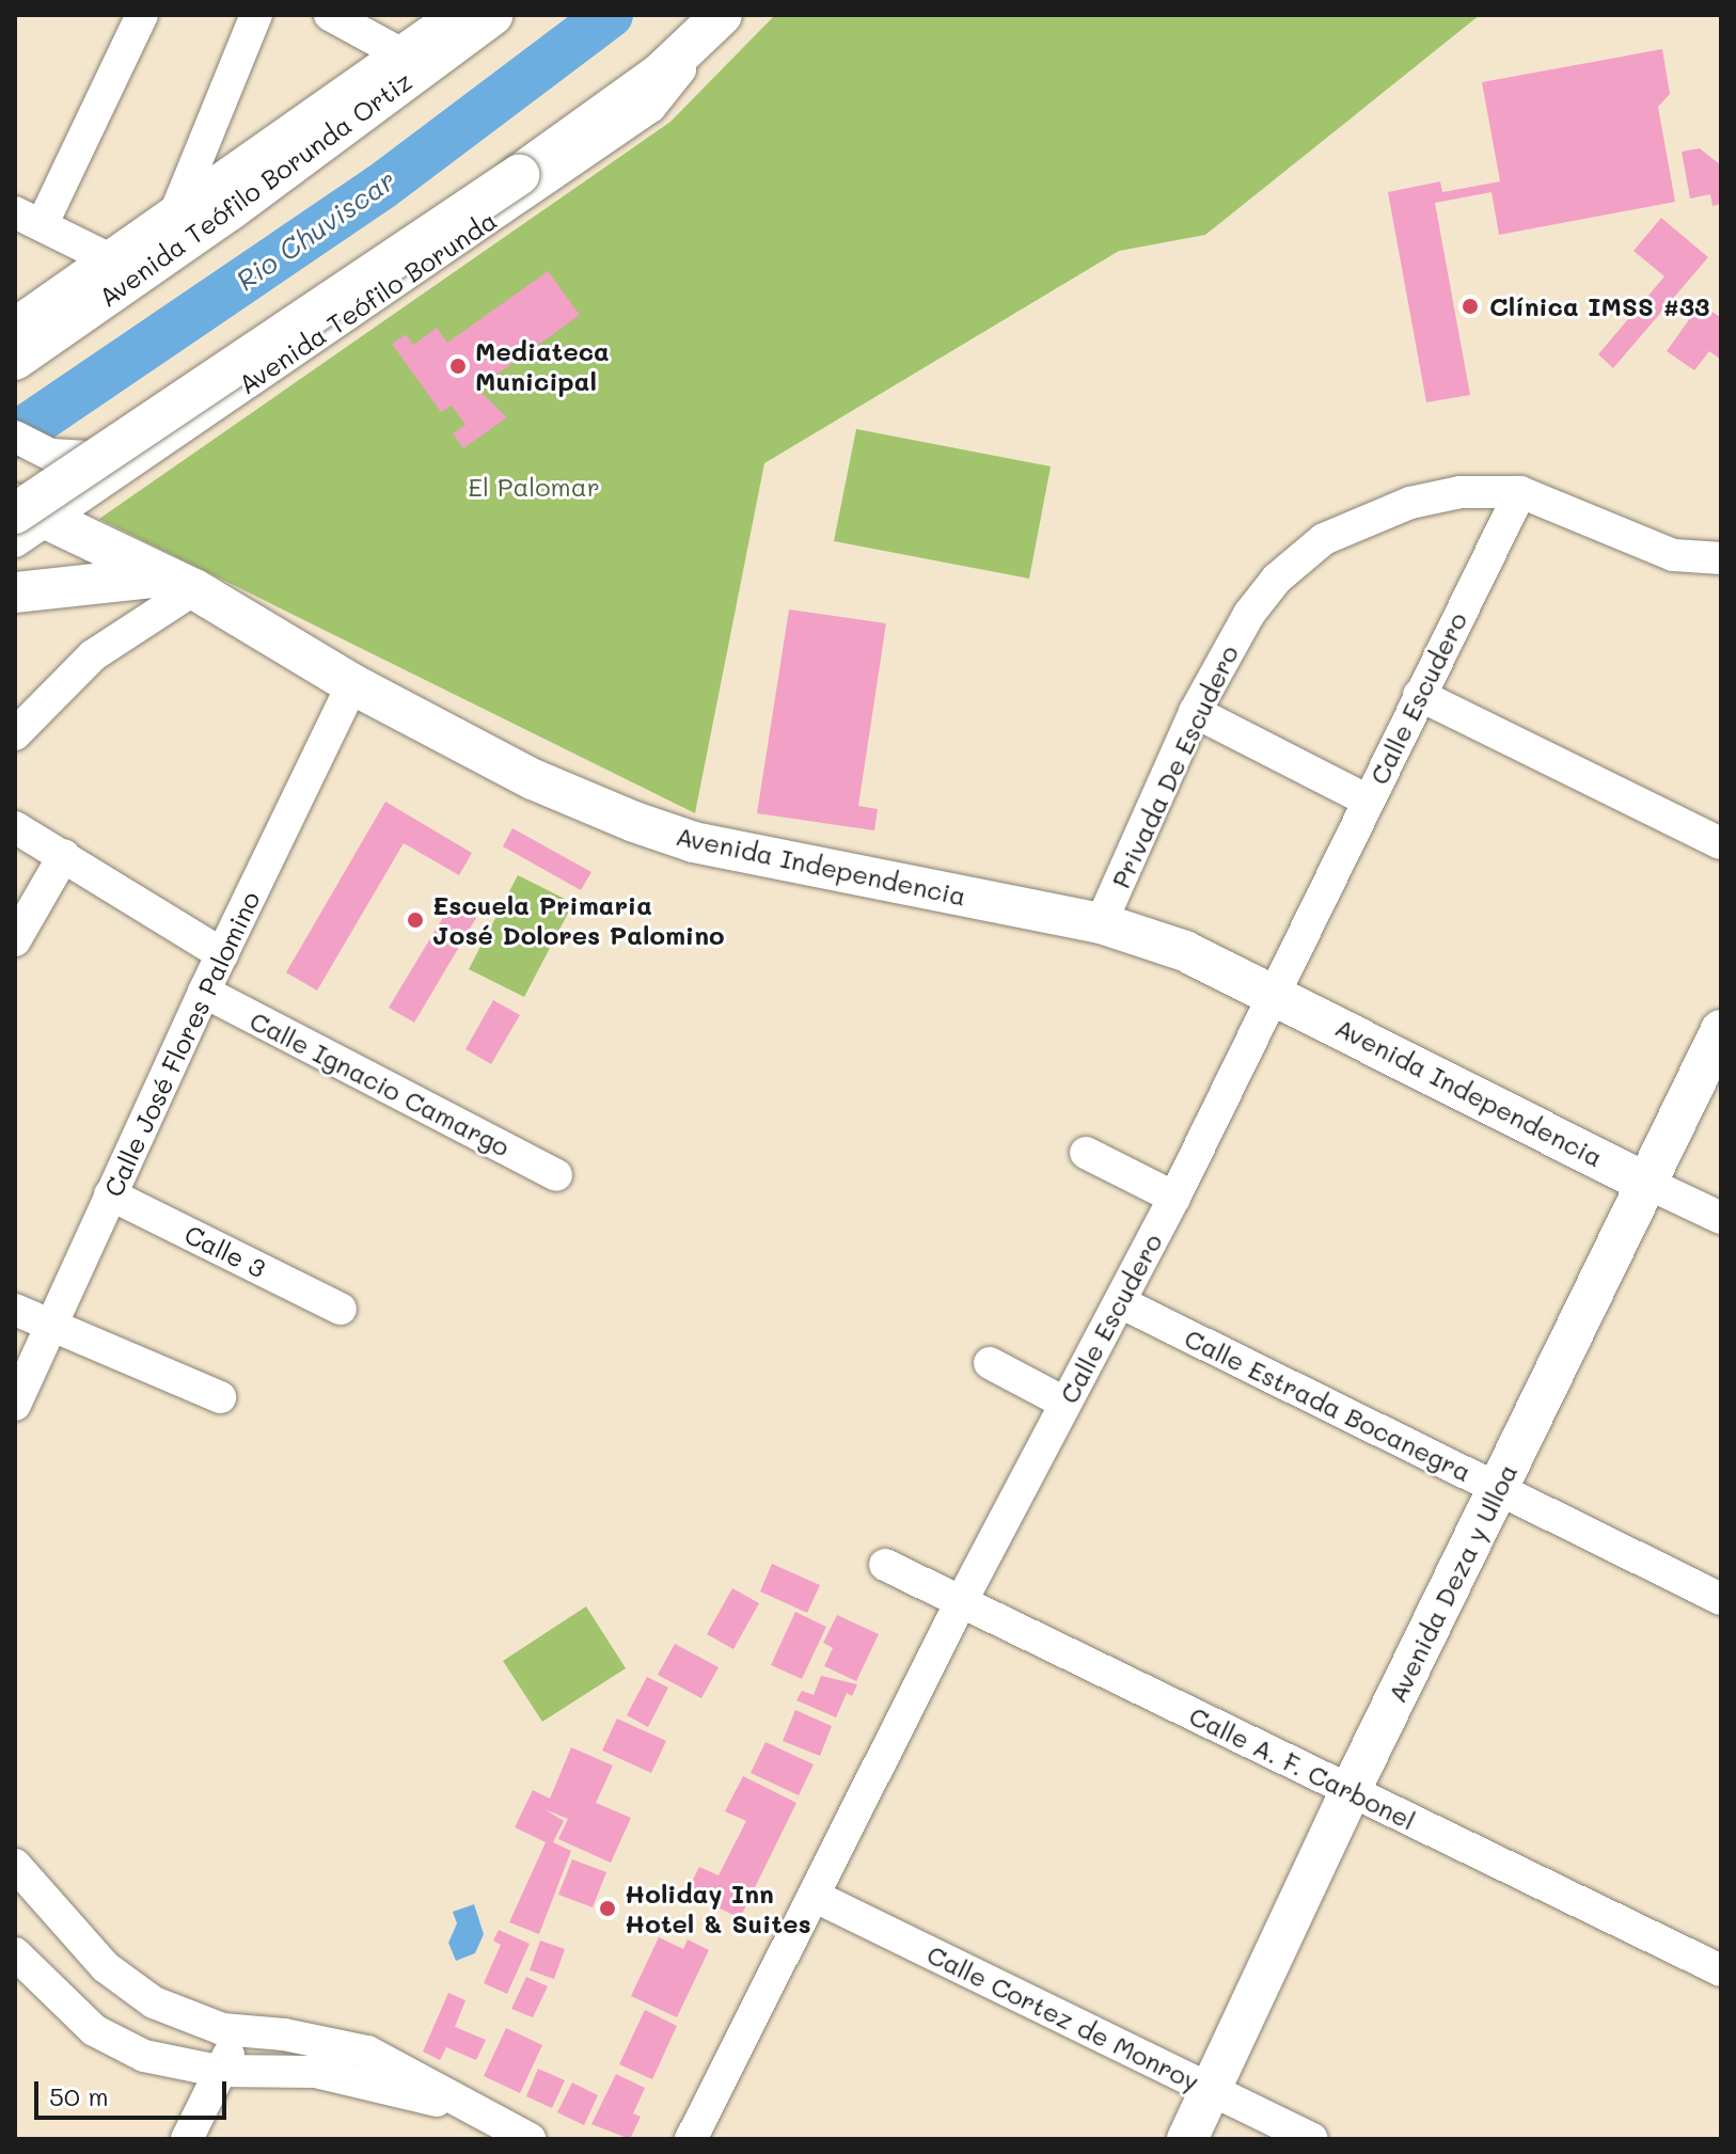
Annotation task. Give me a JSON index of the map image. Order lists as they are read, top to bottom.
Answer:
{
  "streets": {
    "main road": [
      "Avenida Teófilo Borunda Ortiz",
      "Avenida Teófilo Borunda",
      "Avenida Independencia",
      "Avenida Deza y Ulloa"
    ],
    "street": [
      "Calle Escudero",
      "Privada De Escudero",
      "Calle José Flores Palomino",
      "Calle Ignacio Camargo",
      "Calle 3",
      "Calle Estrada Bocanegra",
      "Calle A. F. Carbonel",
      "Calle Cortez de Monroy"
    ]
  },
  "crossings": [
    ["Avenida Teófilo Borunda", "Avenida Independencia"],
    ["Calle Escudero", "Privada De Escudero"],
    ["Calle Escudero", "Avenida Independencia"],
    ["Calle Escudero", "Calle Estrada Bocanegra"],
    ["Calle Escudero", "Calle A. F. Carbonel"],
    ["Calle Escudero", "Calle Cortez de Monroy"],
    ["Privada De Escudero", "Avenida Independencia"],
    ["Avenida Independencia", "Calle José Flores Palomino"],
    ["Avenida Independencia", "Avenida Deza y Ulloa"],
    ["Calle José Flores Palomino", "Calle Ignacio Camargo"],
    ["Calle José Flores Palomino", "Calle 3"],
    ["Calle Estrada Bocanegra", "Avenida Deza y Ulloa"],
    ["Avenida Deza y Ulloa", "Calle A. F. Carbonel"],
    ["Avenida Deza y Ulloa", "Calle Cortez de Monroy"]
  ],
  "water": ["Rio Chuviscar"],
  "parks": ["El Palomar"],
  "places": [
    "Clínica IMSS #33",
    "Mediateca Municipal",
    "Escuela Primaria José Dolores Palomino",
    "Holiday Inn Hotel & Suites"
  ],
  "scale_bar": "50 m"
}
